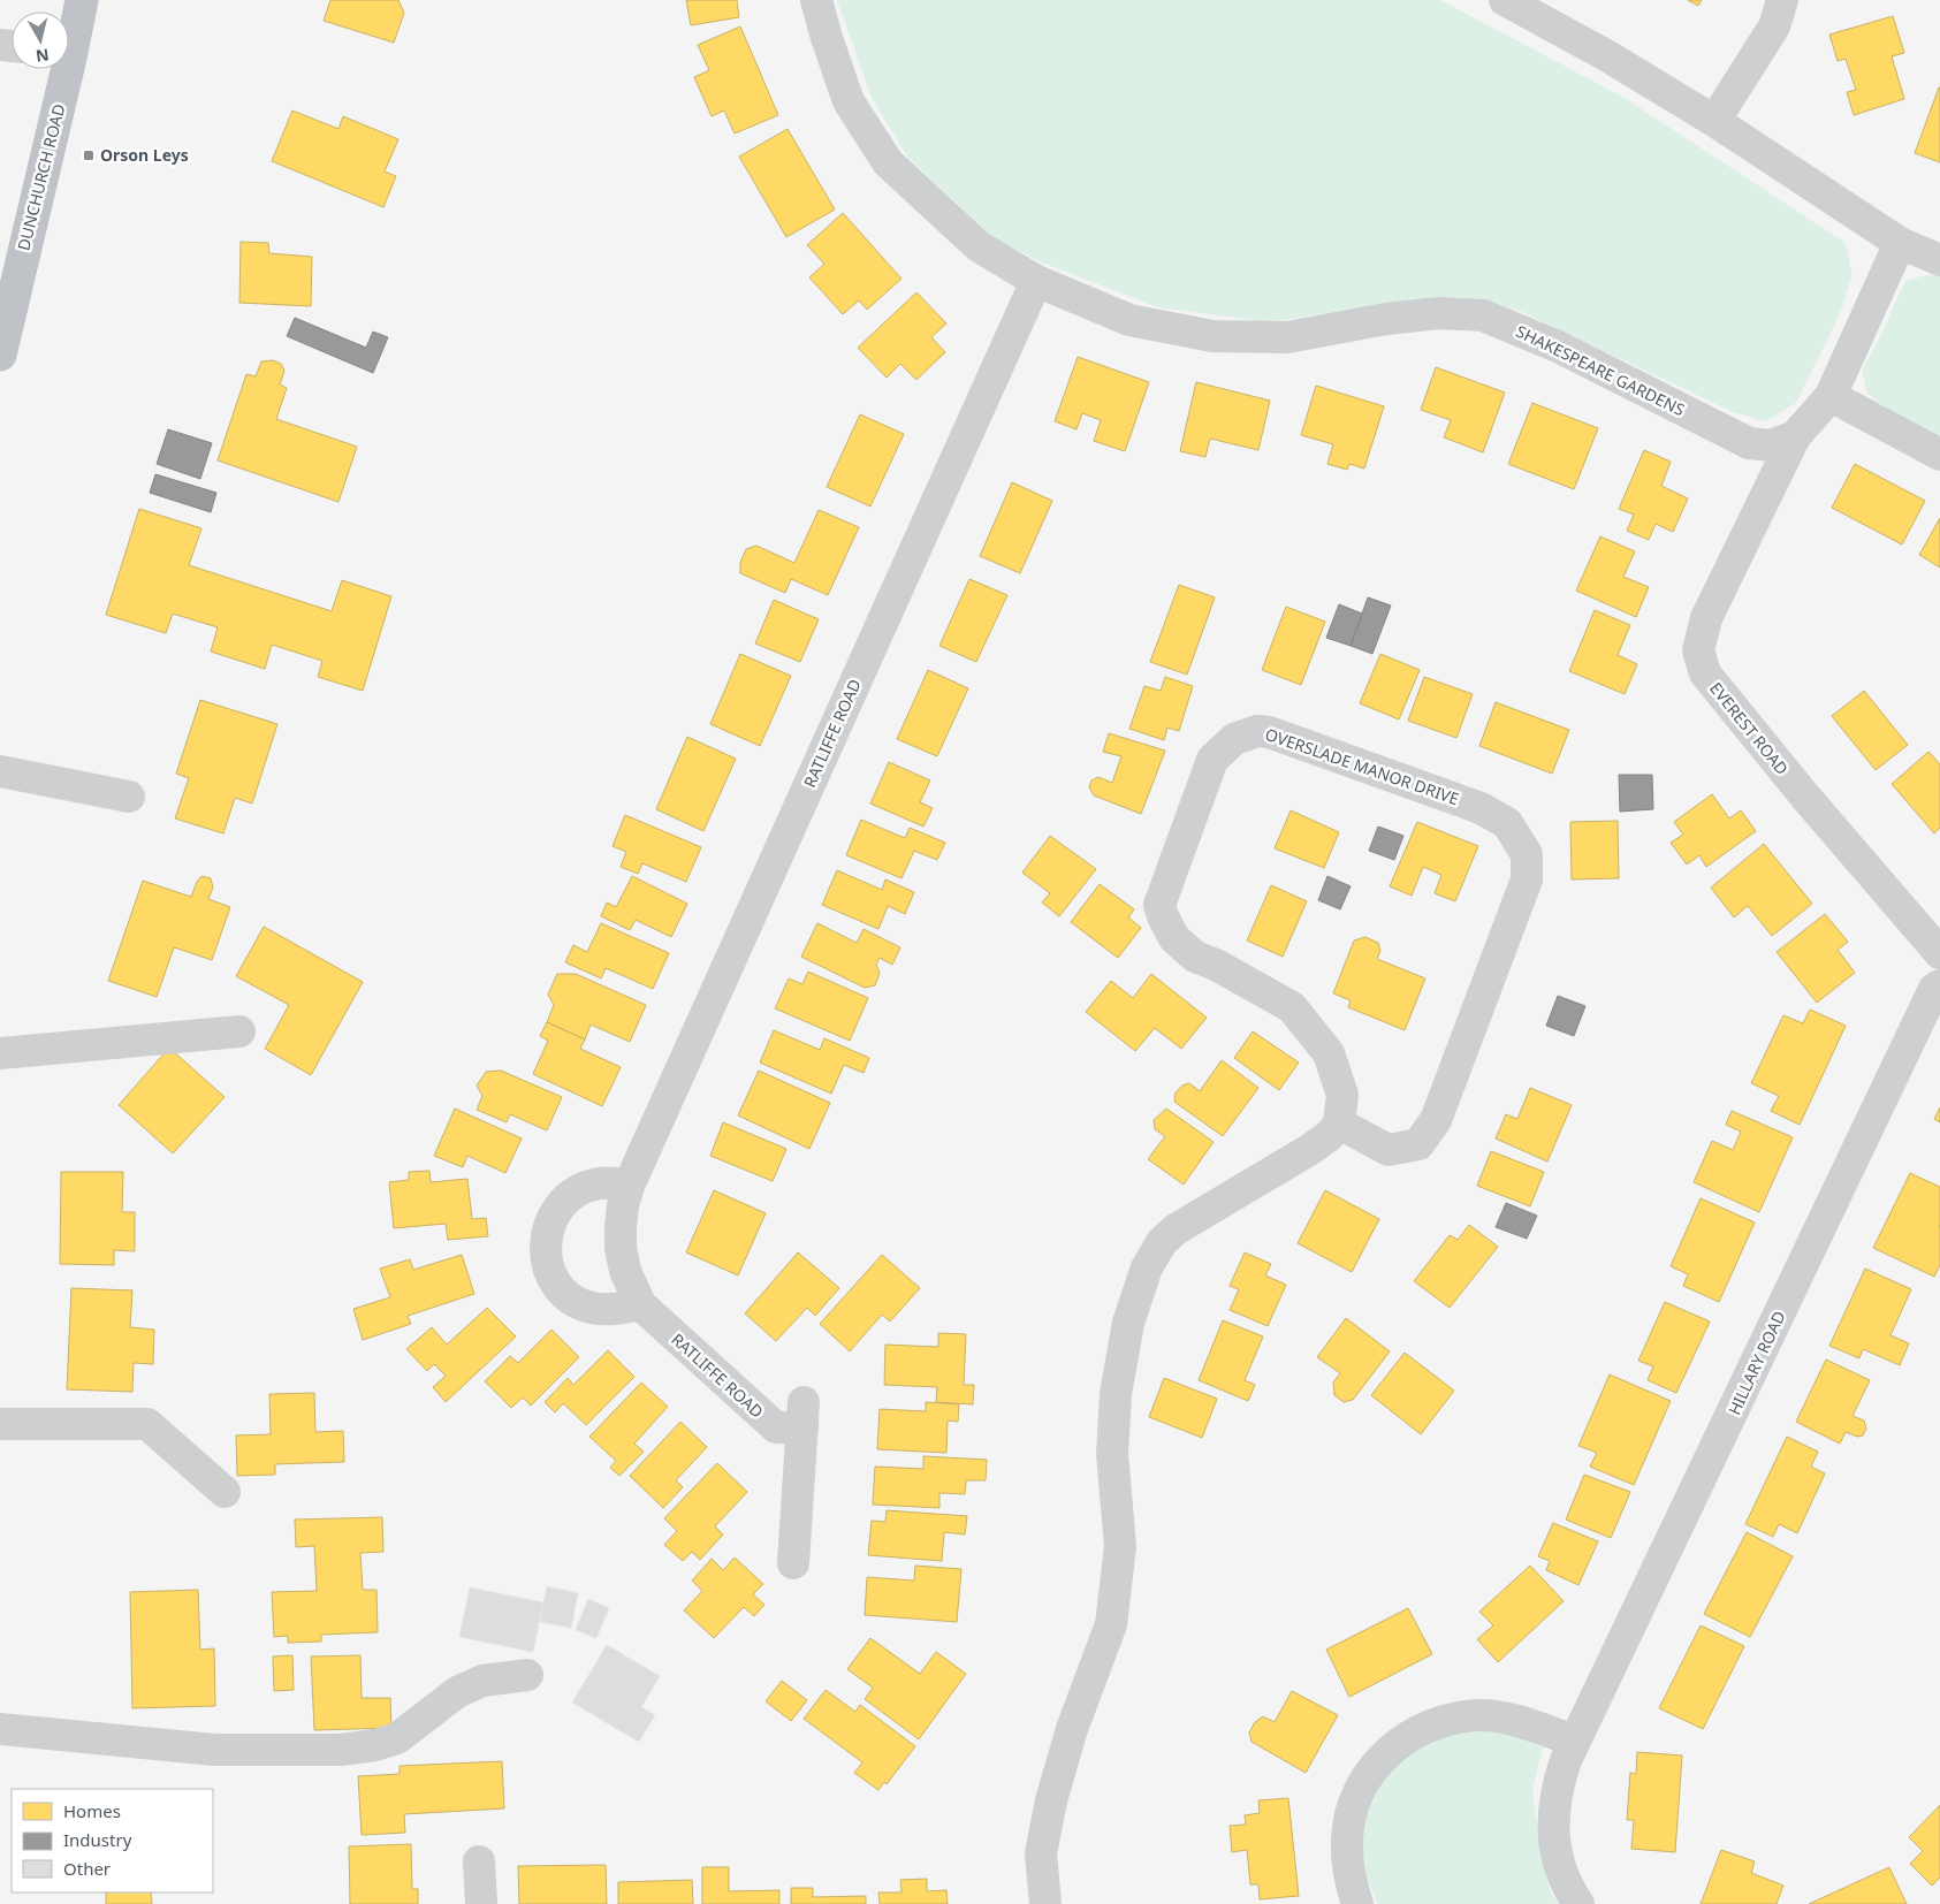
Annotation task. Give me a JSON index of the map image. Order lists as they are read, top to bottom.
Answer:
{
  "streets": {
    "highway": ["DUNCHURCH ROAD"],
    "street": [
      "SHAKESPEARE GARDENS",
      "EVEREST ROAD",
      "RATLIFFE ROAD",
      "OVERSLADE MANOR DRIVE",
      "HILLARY ROAD"
    ]
  },
  "crossings": [
    ["SHAKESPEARE GARDENS", "EVEREST ROAD"],
    ["SHAKESPEARE GARDENS", "RATLIFFE ROAD"]
  ],
  "places": {
    "transit": ["Orson Leys"]
  },
  "legend": ["Homes", "Industry", "Other"],
  "north": "bottom"
}
